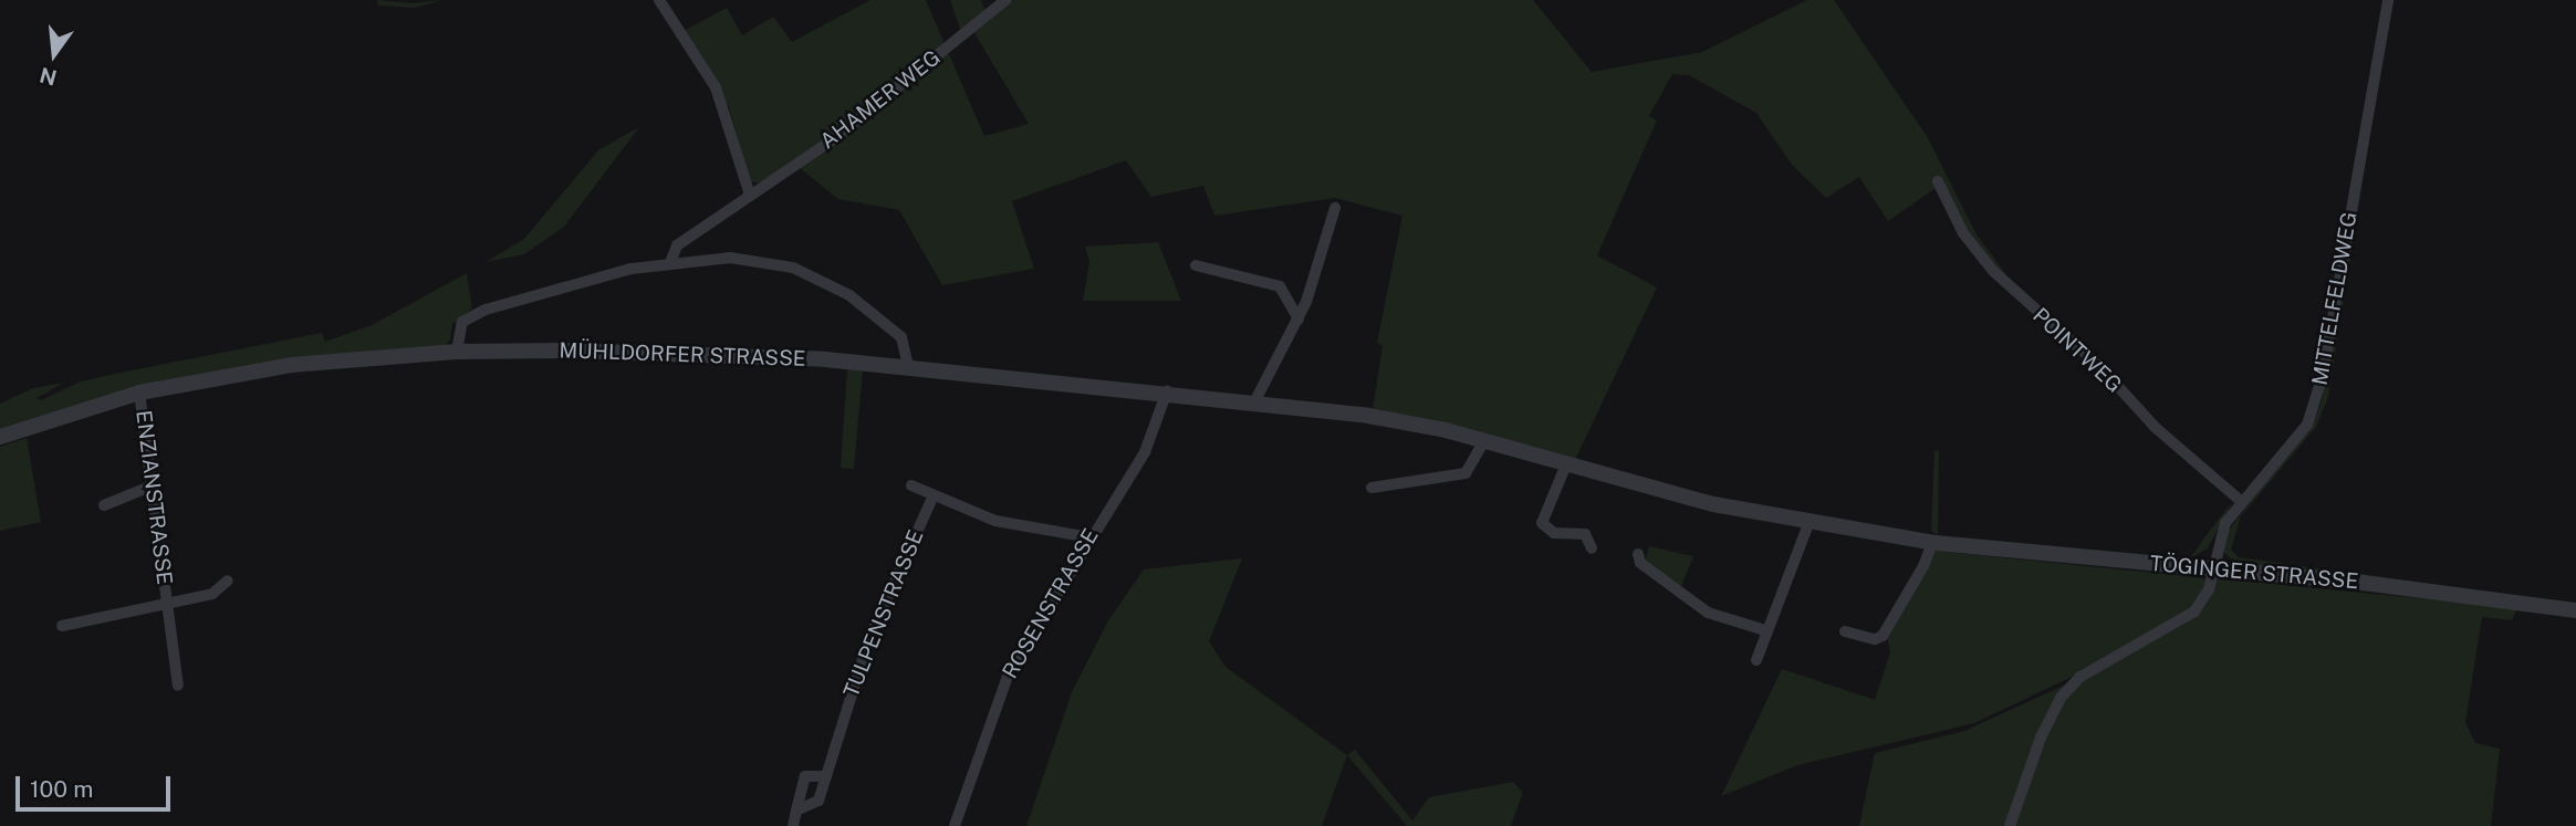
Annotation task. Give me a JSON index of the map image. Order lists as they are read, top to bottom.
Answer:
{
  "streets": {
    "street": [
      "AHAMER WEG",
      "MITTELFELDWEG",
      "POINTWEG",
      "MÜHLDORFER STRASSE",
      "ENZIANSTRASSE",
      "TÖGINGER STRASSE",
      "ROSENSTRASSE",
      "TULPENSTRASSE"
    ]
  },
  "crossings": [
    ["MITTELFELDWEG", "POINTWEG"],
    ["MITTELFELDWEG", "TÖGINGER STRASSE"],
    ["MÜHLDORFER STRASSE", "ENZIANSTRASSE"],
    ["MÜHLDORFER STRASSE", "TÖGINGER STRASSE"],
    ["MÜHLDORFER STRASSE", "ROSENSTRASSE"]
  ],
  "scale_bar": "100 m",
  "north": "bottom"
}
